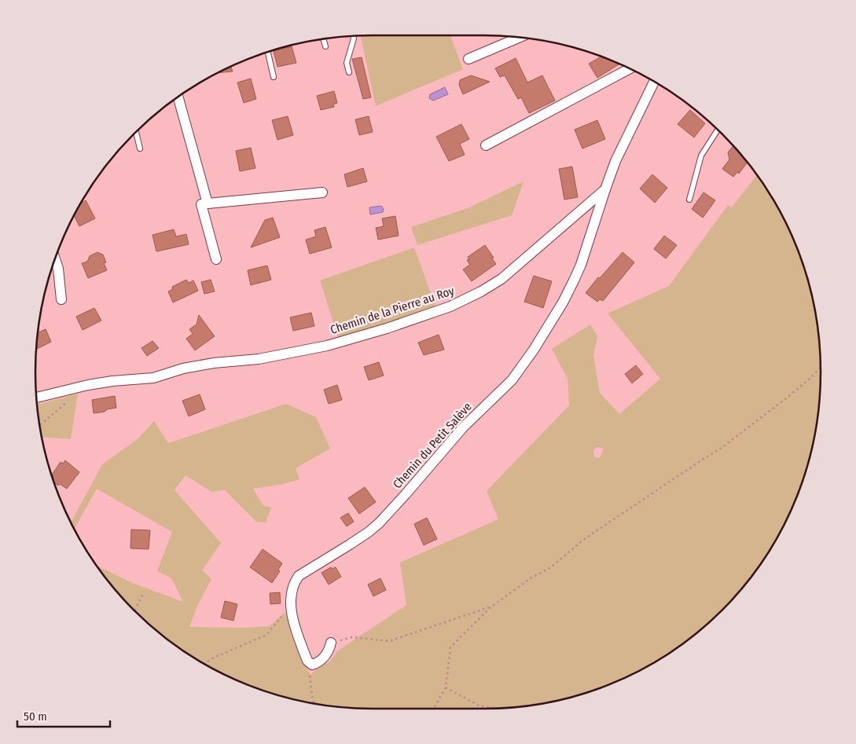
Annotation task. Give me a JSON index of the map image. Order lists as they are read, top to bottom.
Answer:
{
  "streets": {
    "street": ["Chemin de la Pierre au Roy", "Chemin du Petit Salève"]
  },
  "crossings": [
    ["Chemin de la Pierre au Roy", "Chemin du Petit Salève"]
  ],
  "scale_bar": "50 m"
}
